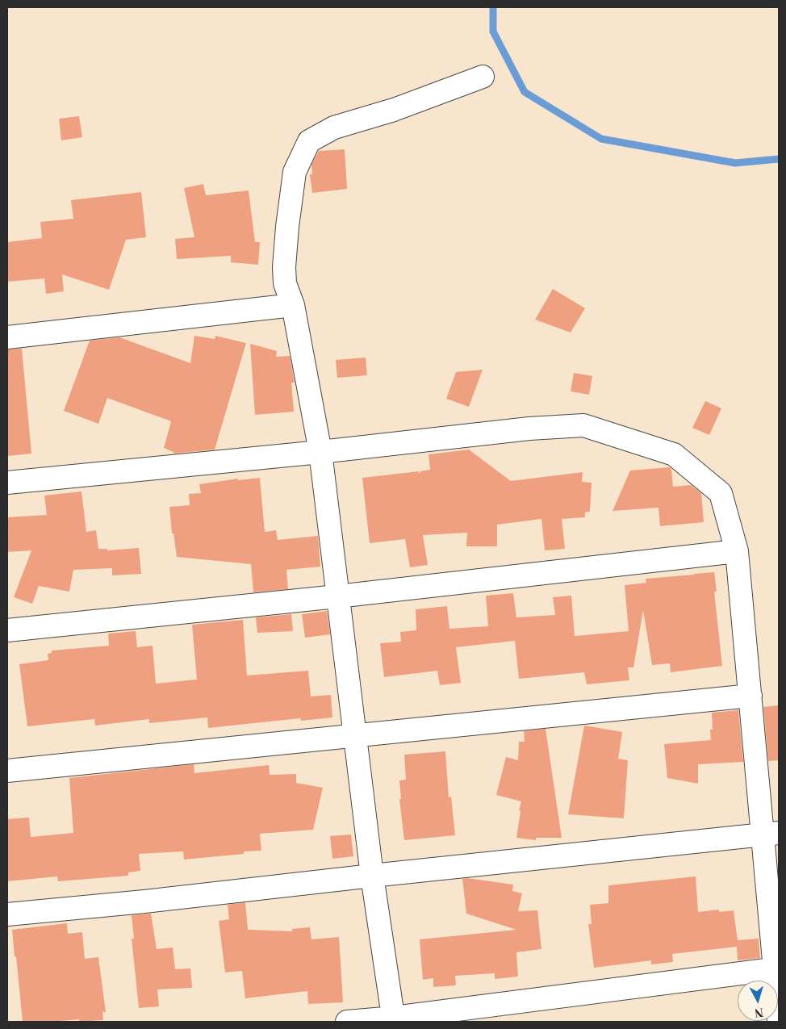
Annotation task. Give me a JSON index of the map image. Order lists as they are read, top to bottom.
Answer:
{
  "north": "bottom"
}
